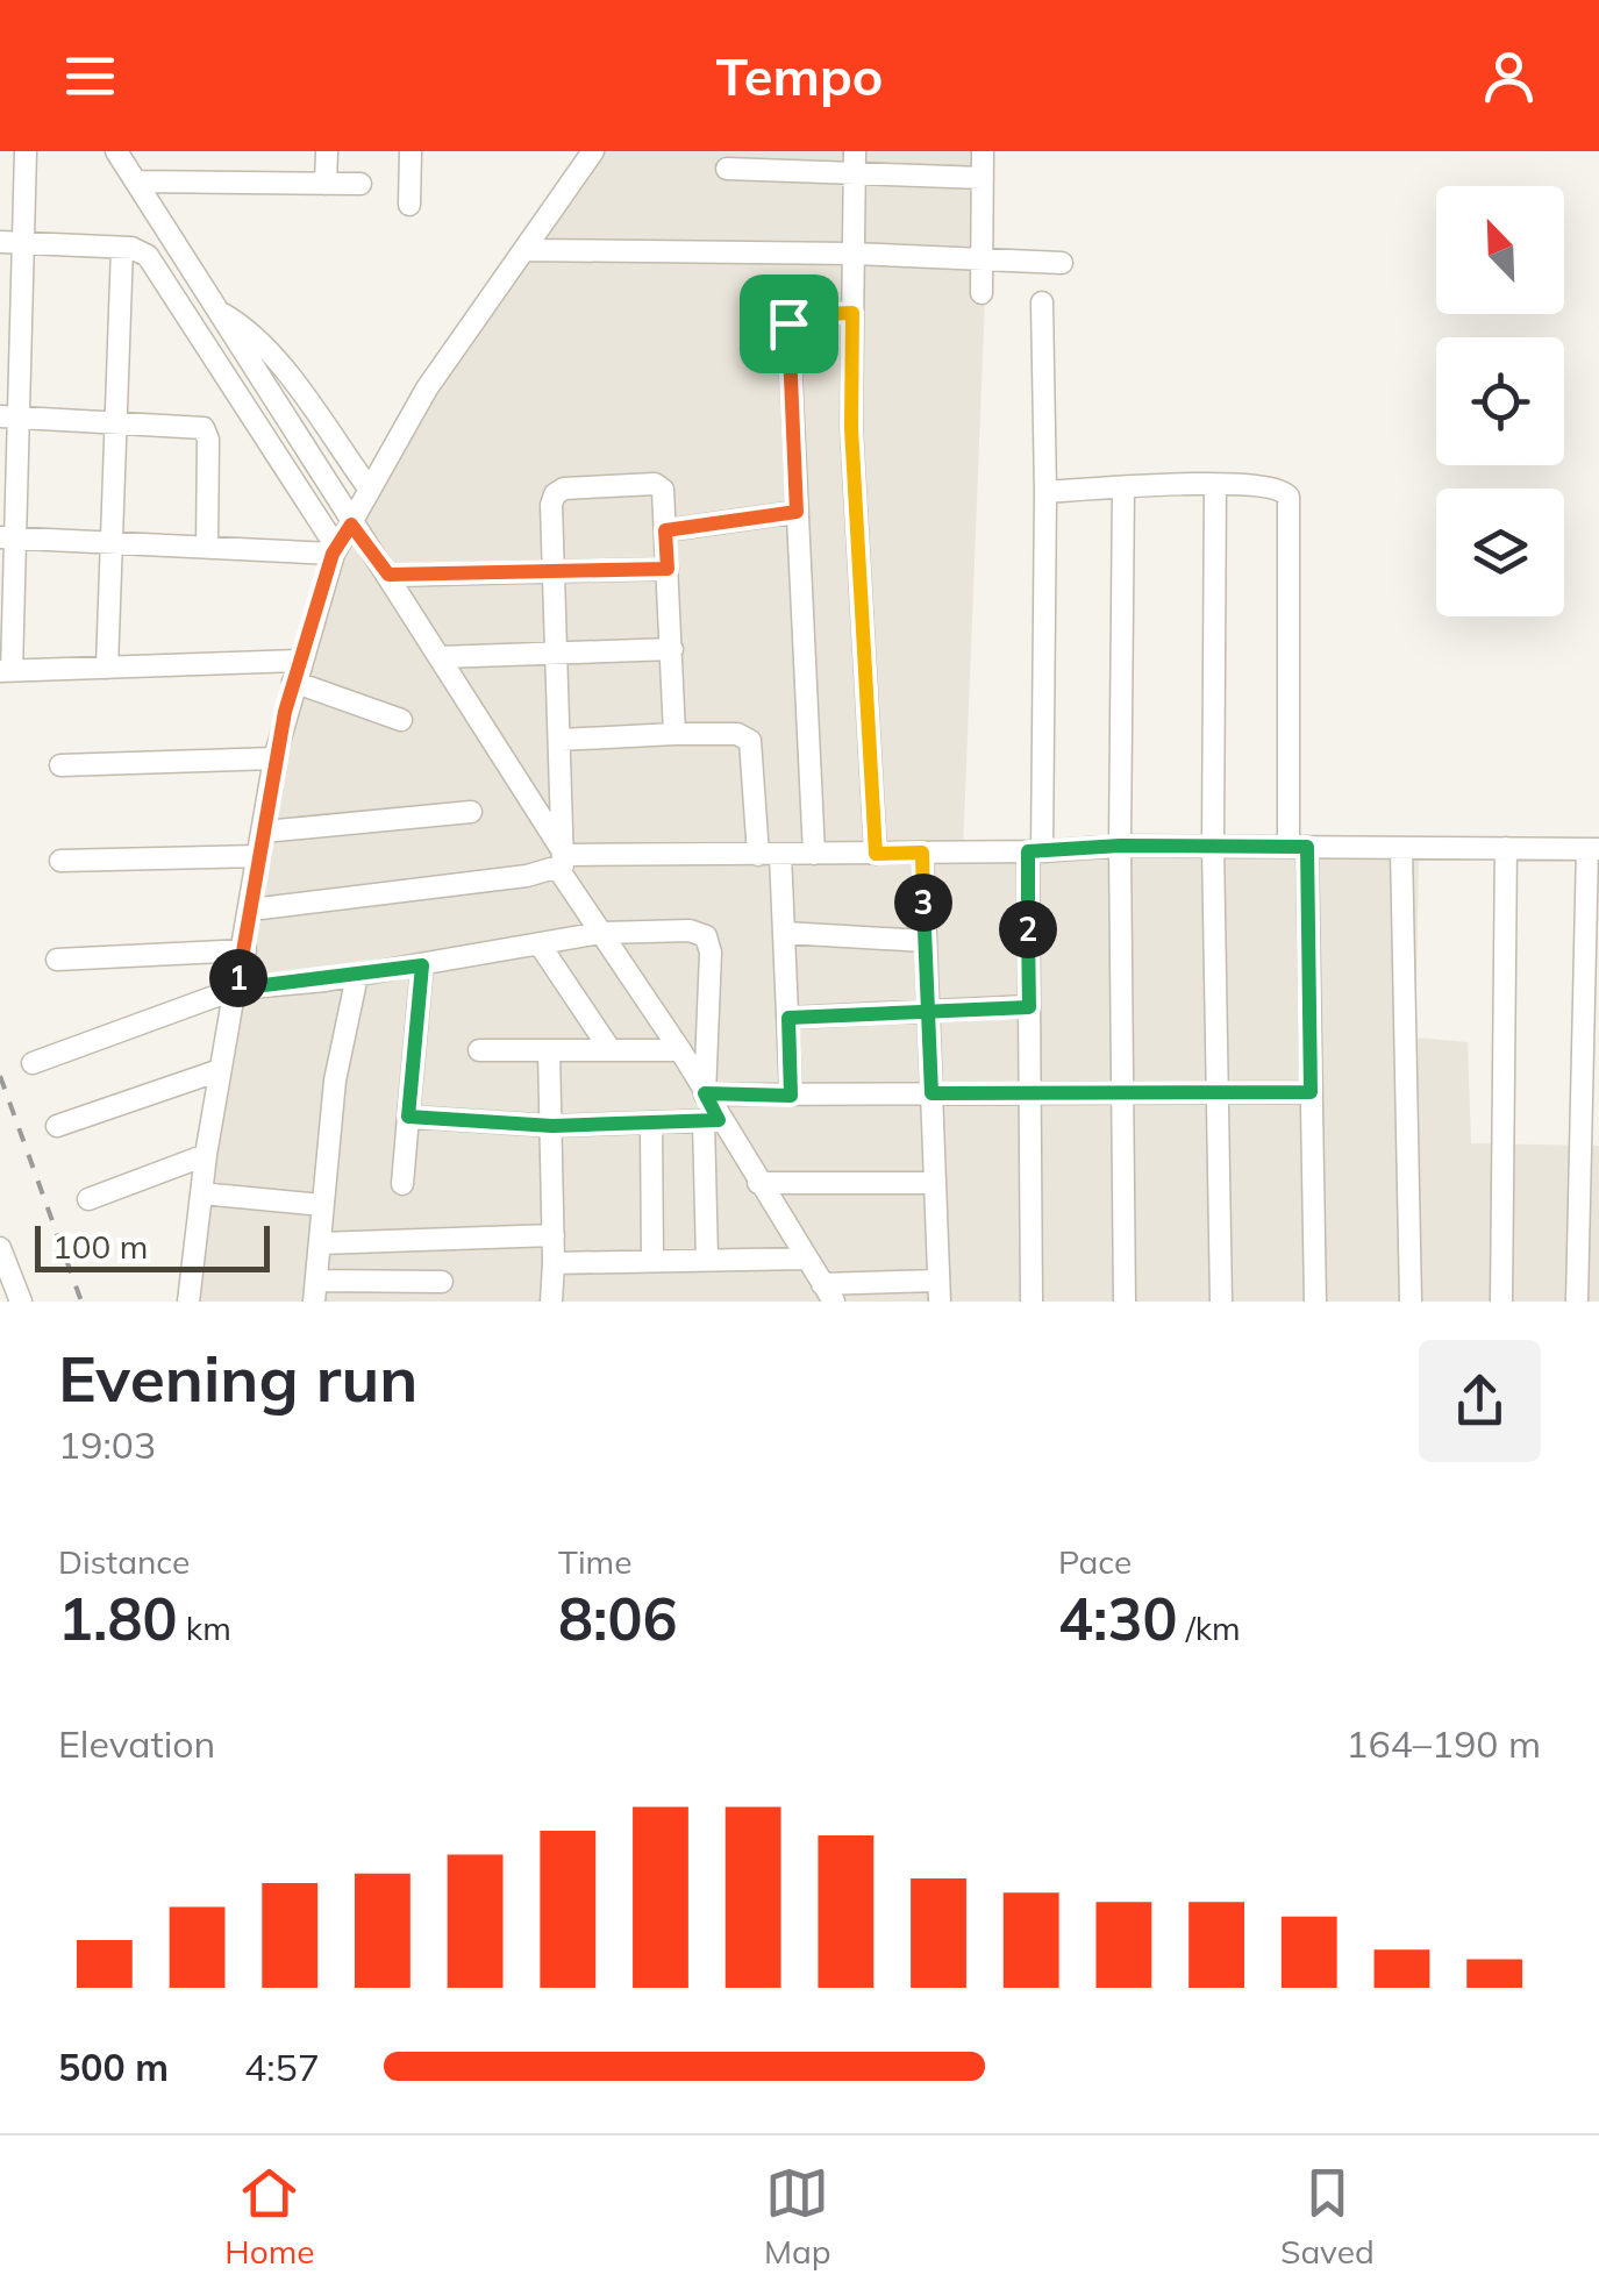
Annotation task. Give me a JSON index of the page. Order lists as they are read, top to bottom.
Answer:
{
  "scale_bar": "100 m",
  "north": "top left",
  "page": {
    "header": "Tempo",
    "pins": ["3", "2", "1"],
    "scale": "100 m",
    "heading": ["Evening run", "19:03"],
    "stats": [
      ["Distance", "1.80 km"],
      ["Time", "8:06"],
      ["Pace", "4:30 /km"]
    ],
    "chart": ["Elevation", "164–190 m"],
    "list": [
      {
        "name": "500 m",
        "note": "4:57"
      }
    ],
    "tabs": ["Home", "Map", "Saved"]
  }
}
